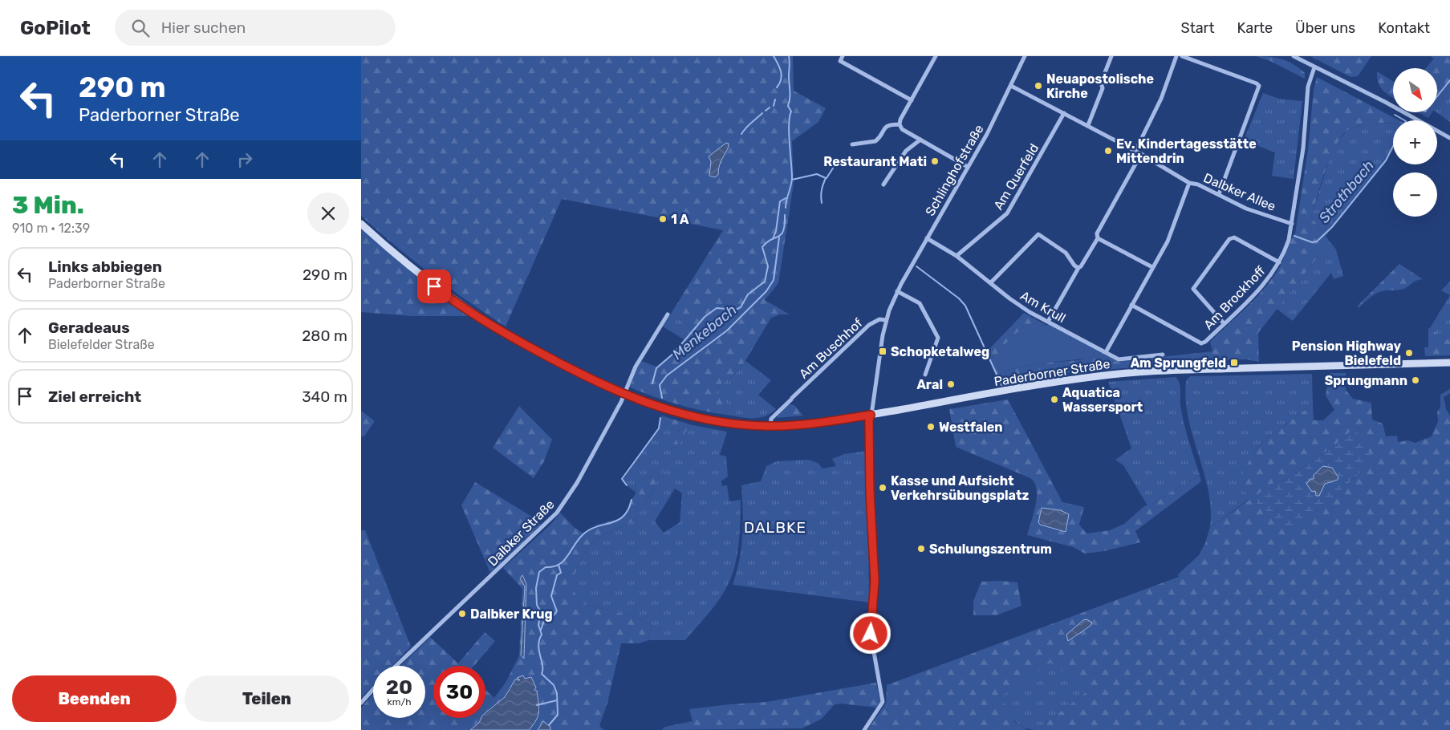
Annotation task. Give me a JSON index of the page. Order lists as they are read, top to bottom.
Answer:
{
  "streets": {
    "main road": ["Paderborner Straße"],
    "street": [
      "Schlinghofstraße",
      "Am Querfeld",
      "Dalbker Allee",
      "Am Brockhoff",
      "Am Krull",
      "Am Buschhof",
      "Dalbker Straße"
    ]
  },
  "crossings": [
    ["Schlinghofstraße", "Dalbker Allee"],
    ["Schlinghofstraße", "Am Krull"],
    ["Schlinghofstraße", "Am Buschhof"],
    ["Schlinghofstraße", "Paderborner Straße"],
    ["Am Querfeld", "Dalbker Allee"],
    ["Am Querfeld", "Am Krull"],
    ["Dalbker Allee", "Am Brockhoff"],
    ["Am Buschhof", "Paderborner Straße"],
    ["Paderborner Straße", "Dalbker Straße"]
  ],
  "districts": ["DALBKE"],
  "water": ["Strothbach", "Menkebach"],
  "places": {
    "other": [
      "Neuapostolische Kirche",
      "Ev. Kindertagesstätte Mittendrin",
      "Restaurant Mati",
      "1 A",
      "Pension Highway Bielefeld",
      "Sprungmann",
      "Aral",
      "Aquatica Wassersport",
      "Westfalen",
      "Kasse und Aufsicht Verkehrsübungsplatz",
      "Schulungszentrum",
      "Dalbker Krug"
    ],
    "transit": ["Schopketalweg", "Am Sprungfeld"]
  },
  "north": "bottom right",
  "page": {
    "header": "GoPilot",
    "search": "Hier suchen",
    "nav": [
      "Start",
      "Karte",
      "Über uns",
      "Kontakt"
    ],
    "turn": ["290 m", "Paderborner Straße"],
    "map_buttons": ["+", "−"],
    "heading": ["3 Min.", "910 m · 12:39"],
    "list": [
      {
        "name": "Links abbiegen",
        "note": "Paderborner Straße",
        "value": "290 m"
      },
      {
        "name": "Geradeaus",
        "note": "Bielefelder Straße",
        "value": "280 m"
      },
      {
        "name": "Ziel erreicht",
        "value": "340 m"
      }
    ],
    "speed": "20 km/h",
    "limit": "30",
    "buttons": ["Beenden", "Teilen"]
  }
}
